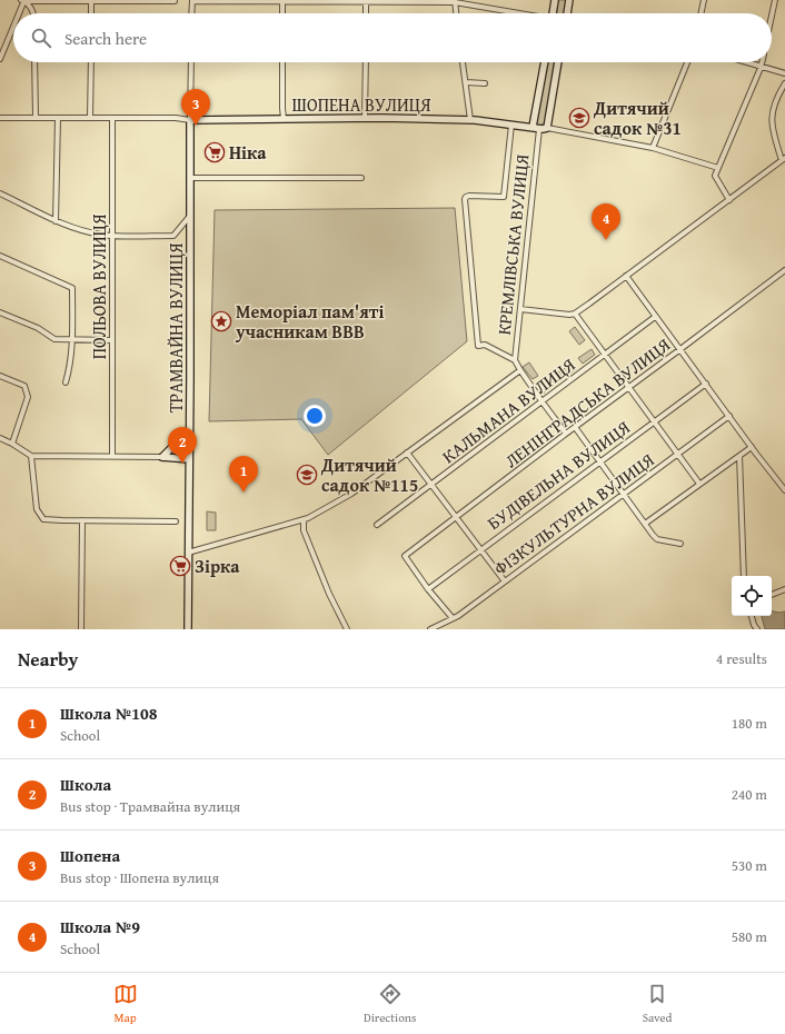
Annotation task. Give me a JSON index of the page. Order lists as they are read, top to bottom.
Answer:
{
  "streets": {
    "street": [
      "ШОПЕНА ВУЛИЦЯ",
      "КРЕМЛІВСЬКА ВУЛИЦЯ",
      "ПОЛЬОВА ВУЛИЦЯ",
      "ТРАМВАЙНА ВУЛИЦЯ",
      "ЛЕНІНГРАДСЬКА ВУЛИЦЯ",
      "КАЛЬМАНА ВУЛИЦЯ",
      "БУДІВЕЛЬНА ВУЛИЦЯ",
      "ФIЗКУЛЬТУРНА ВУЛИЦЯ"
    ]
  },
  "crossings": [
    ["ШОПЕНА ВУЛИЦЯ", "КРЕМЛІВСЬКА ВУЛИЦЯ"],
    ["ШОПЕНА ВУЛИЦЯ", "ПОЛЬОВА ВУЛИЦЯ"],
    ["ШОПЕНА ВУЛИЦЯ", "ТРАМВАЙНА ВУЛИЦЯ"],
    ["ЛЕНІНГРАДСЬКА ВУЛИЦЯ", "БУДІВЕЛЬНА ВУЛИЦЯ"]
  ],
  "places": {
    "school or university": ["Дитячий садок №31", "Дитячий садок №115"],
    "supermarket": ["Ніка", "Зірка"],
    "place": ["Меморіал пам'яті учасникам ВВВ"]
  },
  "page": {
    "search": "Search here",
    "pins": [
      "3",
      "4",
      "2",
      "1"
    ],
    "heading": ["Nearby", "4 results"],
    "list": [
      {
        "mark": "1",
        "name": "Школа №108",
        "note": "School",
        "value": "180 m"
      },
      {
        "mark": "2",
        "name": "Школа",
        "note": "Bus stop · Трамвайна вулиця",
        "value": "240 m"
      },
      {
        "mark": "3",
        "name": "Шопена",
        "note": "Bus stop · Шопена вулиця",
        "value": "530 m"
      },
      {
        "mark": "4",
        "name": "Школа №9",
        "note": "School",
        "value": "580 m"
      }
    ],
    "nav": ["Map", "Directions", "Saved"]
  }
}
